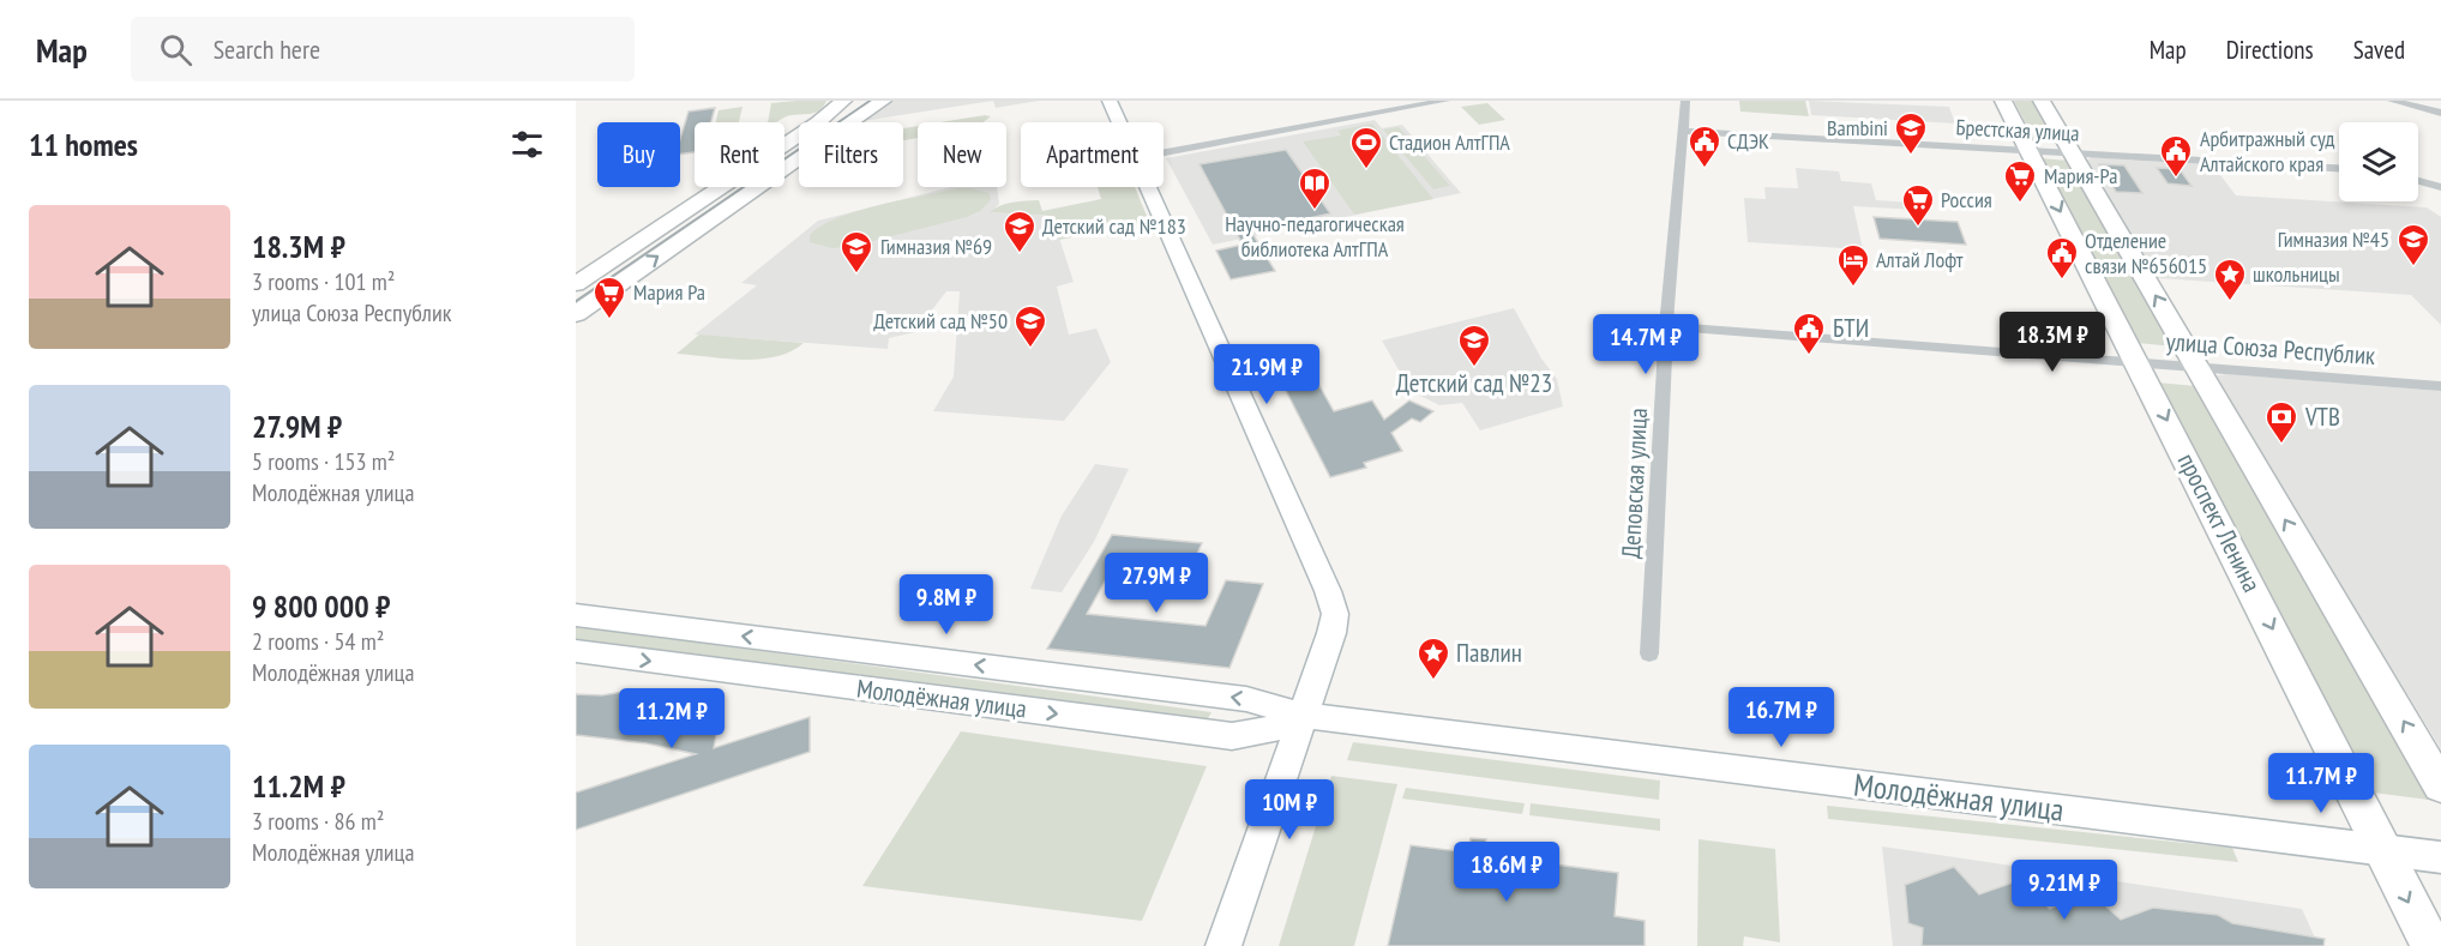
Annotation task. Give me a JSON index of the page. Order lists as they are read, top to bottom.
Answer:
{
  "streets": {
    "main road": ["проспект Ленина"],
    "street": [
      "Брестская улица",
      "улица Союза Республик",
      "Деповская улица",
      "Молодёжная улица"
    ]
  },
  "crossings": [
    ["Брестская улица", "Деповская улица"],
    ["Брестская улица", "проспект Ленина"],
    ["улица Союза Республик", "Деповская улица"],
    ["улица Союза Республик", "проспект Ленина"],
    ["проспект Ленина", "Молодёжная улица"]
  ],
  "places": {
    "school or university": [
      "Bambini",
      "Детский сад №183",
      "Гимназия №45",
      "Гимназия №69",
      "Детский сад №50",
      "Детский сад №23"
    ],
    "public building": [
      "СДЭК",
      "Арбитражный суд Алтайского края",
      "Отделение связи №656015",
      "БТИ"
    ],
    "sports": ["Стадион АлтГПА"],
    "supermarket": ["Мария-Ра", "Россия", "Мария Ра"],
    "library": ["Научно-педагогическая библиотека АлтГПА"],
    "hotel": ["Алтай Лофт"],
    "place": ["школьницы", "Павлин"],
    "bank": ["VTB"]
  },
  "page": {
    "header": "Map",
    "search": "Search here",
    "nav": ["Map", "Directions", "Saved"],
    "heading": "11 homes",
    "chip": [
      "Buy",
      "Rent",
      "Filters",
      "New",
      "Apartment"
    ],
    "list": [
      {
        "name": "18.3M ₽",
        "note": "3 rooms · 101 m² · улица Союза Республик"
      },
      {
        "name": "27.9M ₽",
        "note": "5 rooms · 153 m² · Молодёжная улица"
      },
      {
        "name": "9 800 000 ₽",
        "note": "2 rooms · 54 m² · Молодёжная улица"
      },
      {
        "name": "11.2M ₽",
        "note": "3 rooms · 86 m² · Молодёжная улица"
      }
    ],
    "price": [
      "18.3M ₽",
      "14.7M ₽",
      "21.9M ₽",
      "27.9M ₽",
      "9.8M ₽",
      "16.7M ₽",
      "11.2M ₽",
      "11.7M ₽",
      "10M ₽",
      "18.6M ₽",
      "9.21M ₽"
    ]
  }
}
